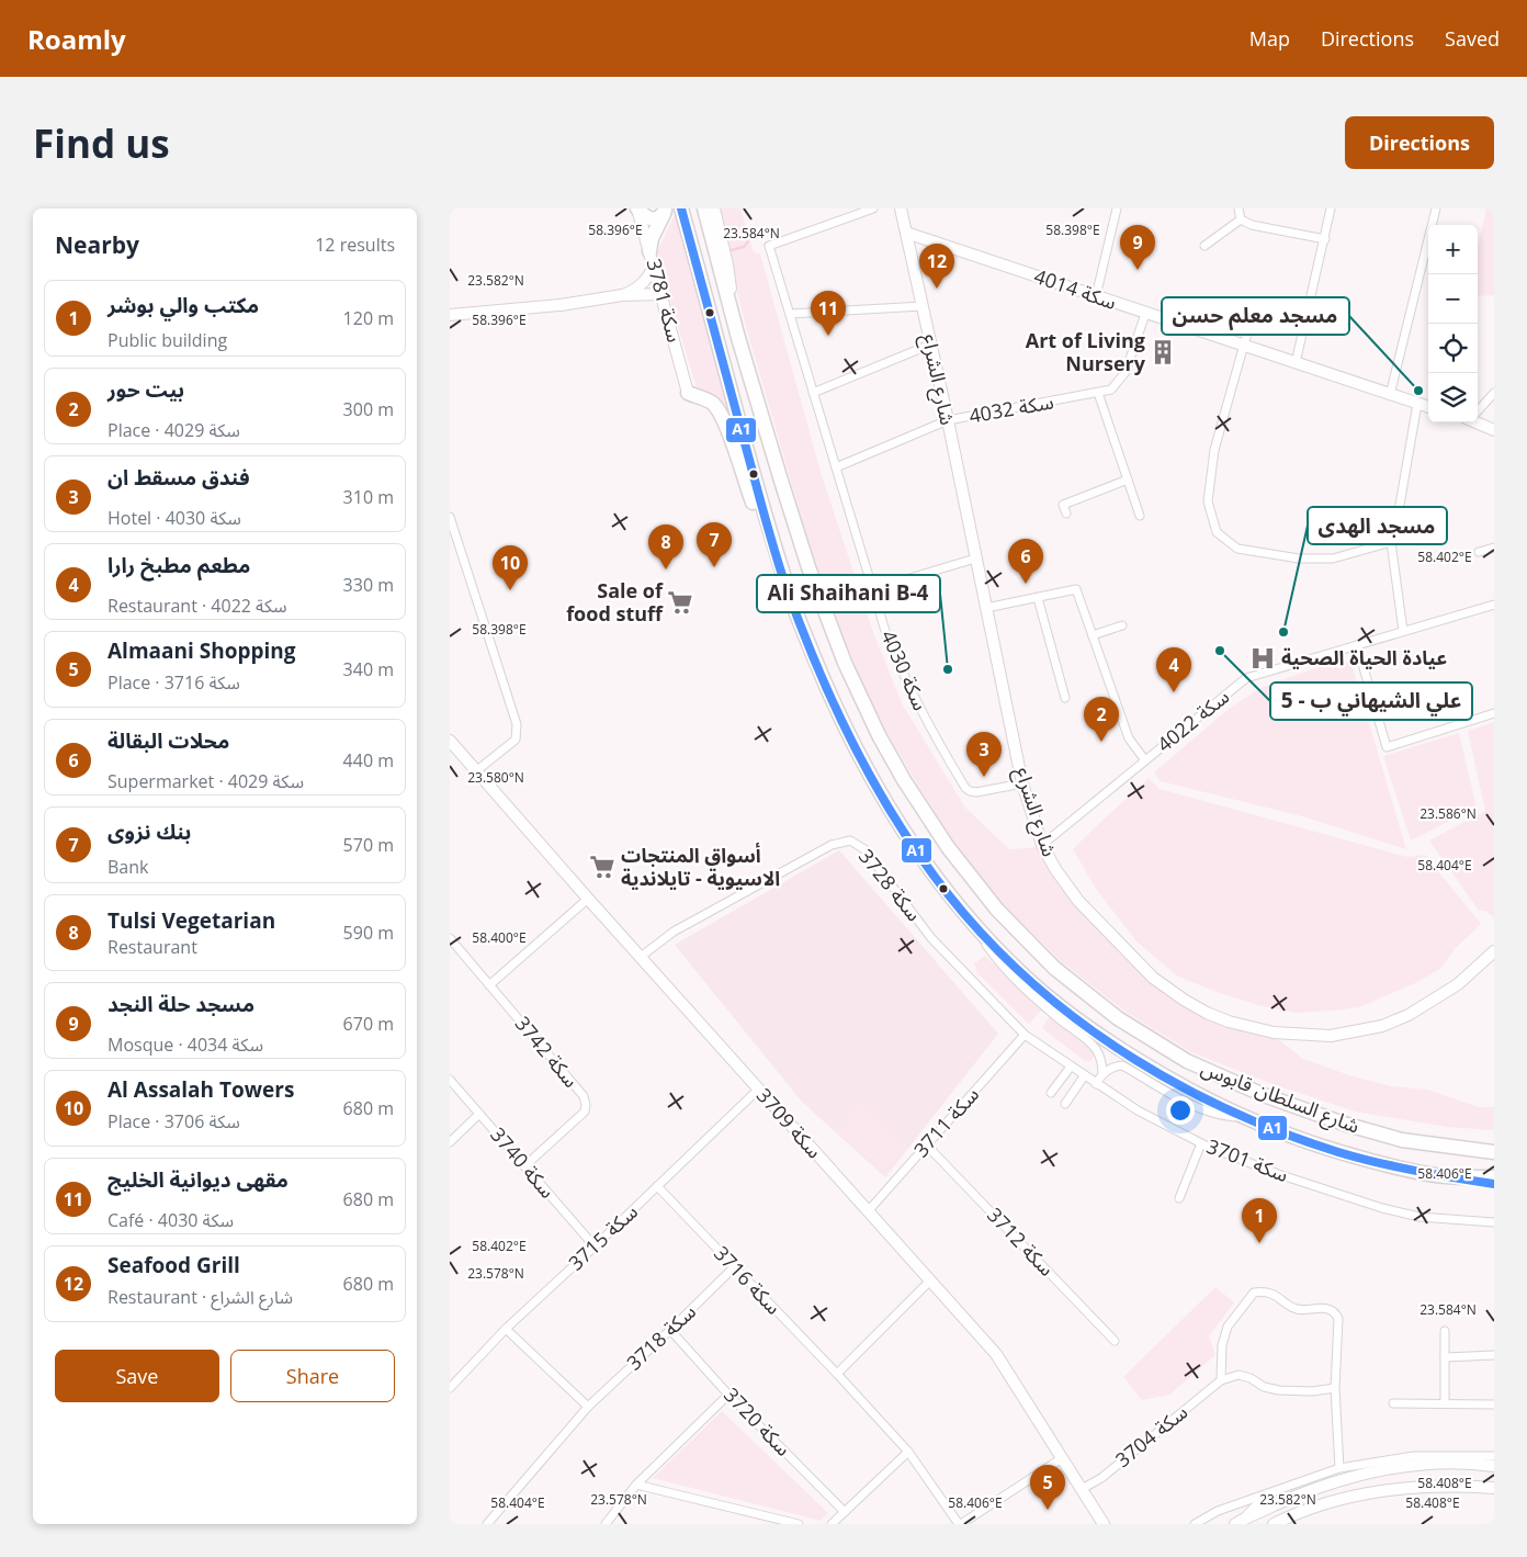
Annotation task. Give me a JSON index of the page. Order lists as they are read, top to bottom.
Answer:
{
  "streets": {
    "highway": ["شارع السلطان قابوس"],
    "street": [
      "سكة 4014",
      "سكة 3781",
      "شارع الشراع",
      "سكة 4032",
      "سكة 4030",
      "سكة 4022",
      "سكة 3728",
      "سكة 3742",
      "سكة 3711",
      "سكة 3709",
      "سكة 3701",
      "سكة 3740",
      "سكة 3715",
      "سكة 3712",
      "سكة 3716",
      "سكة 3718",
      "سكة 3720",
      "سكة 3704"
    ]
  },
  "crossings": [
    ["سكة 4014", "شارع الشراع"],
    ["سكة 4014", "سكة 4032"],
    ["شارع الشراع", "سكة 4032"],
    ["شارع الشراع", "سكة 4030"],
    ["شارع الشراع", "سكة 4022"],
    ["سكة 4032", "سكة 4030"],
    ["سكة 3728", "سكة 3711"],
    ["سكة 3728", "سكة 3709"],
    ["سكة 3728", "سكة 3701"],
    ["سكة 3742", "سكة 3740"],
    ["سكة 3711", "سكة 3709"],
    ["سكة 3711", "سكة 3701"],
    ["سكة 3711", "سكة 3712"],
    ["سكة 3709", "سكة 3715"],
    ["سكة 3709", "سكة 3716"],
    ["سكة 3709", "سكة 3704"],
    ["سكة 3740", "سكة 3715"],
    ["سكة 3715", "سكة 3716"],
    ["سكة 3716", "سكة 3718"],
    ["سكة 3718", "سكة 3720"]
  ],
  "places": {
    "building": ["Art of Living Nursery"],
    "other": [
      "مسجد معلم حسن",
      "مسجد الهدى",
      "علي الشيهاني ب - 5",
      "Ali Shaihani B-4"
    ],
    "supermarket": ["Sale of food stuff", "أسواق المنتجات الاسيوية - تايلاندية"],
    "hospital": ["عيادة الحياة الصحية"]
  },
  "lines": ["transit line A1"],
  "page": {
    "header": "Roamly",
    "nav": ["Map", "Directions", "Saved"],
    "buttons": [
      "Directions",
      ["Save", "Share"]
    ],
    "title": "Find us",
    "heading": ["Nearby", "12 results"],
    "map_buttons": ["+", "−"],
    "pins": [
      "9",
      "12",
      "11",
      "7",
      "8",
      "6",
      "10",
      "4",
      "2",
      "3",
      "1",
      "5"
    ],
    "list": [
      {
        "mark": "1",
        "name": "مكتب والي بوشر",
        "note": "Public building",
        "value": "120 m"
      },
      {
        "mark": "2",
        "name": "بيت حور",
        "note": "Place · سكة 4029",
        "value": "300 m"
      },
      {
        "mark": "3",
        "name": "فندق مسقط ان",
        "note": "Hotel · سكة 4030",
        "value": "310 m"
      },
      {
        "mark": "4",
        "name": "مطعم مطبخ رارا",
        "note": "Restaurant · سكة 4022",
        "value": "330 m"
      },
      {
        "mark": "5",
        "name": "Almaani Shopping",
        "note": "Place · سكة 3716",
        "value": "340 m"
      },
      {
        "mark": "6",
        "name": "محلات البقالة",
        "note": "Supermarket · سكة 4029",
        "value": "440 m"
      },
      {
        "mark": "7",
        "name": "بنك نزوى",
        "note": "Bank",
        "value": "570 m"
      },
      {
        "mark": "8",
        "name": "Tulsi Vegetarian",
        "note": "Restaurant",
        "value": "590 m"
      },
      {
        "mark": "9",
        "name": "مسجد حلة النجد",
        "note": "Mosque · سكة 4034",
        "value": "670 m"
      },
      {
        "mark": "10",
        "name": "Al Assalah Towers",
        "note": "Place · سكة 3706",
        "value": "680 m"
      },
      {
        "mark": "11",
        "name": "مقهى ديوانية الخليج",
        "note": "Café · سكة 4030",
        "value": "680 m"
      },
      {
        "mark": "12",
        "name": "Seafood Grill",
        "note": "Restaurant · شارع الشراع",
        "value": "680 m"
      }
    ]
  },
  "coordinates": [
    "58.396°E",
    "58.398°E",
    "23.584°N",
    "23.582°N",
    "58.402°E",
    "23.580°N",
    "23.586°N",
    "58.404°E",
    "58.400°E",
    "58.406°E",
    "23.578°N",
    "58.408°E"
  ]
}
